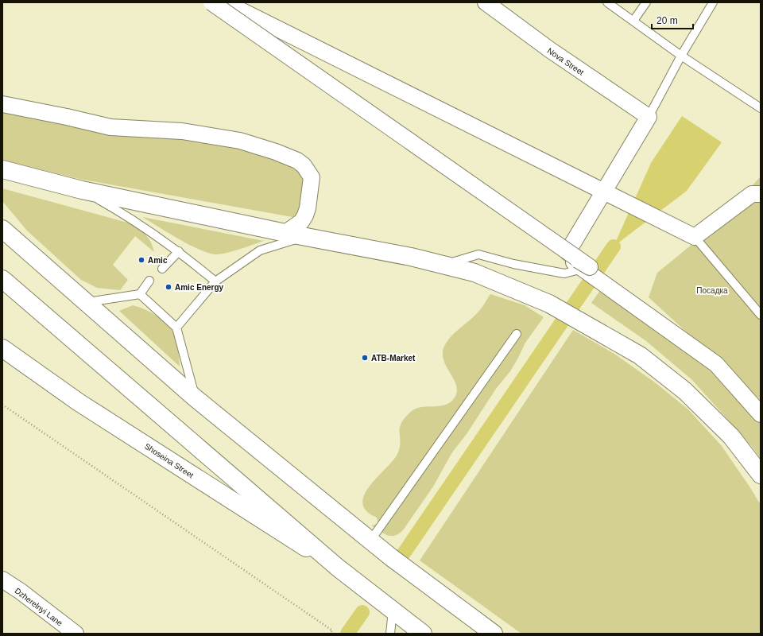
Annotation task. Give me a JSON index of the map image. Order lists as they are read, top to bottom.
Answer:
{
  "streets": {
    "main road": ["Shoseina Street"],
    "street": ["Nova Street", "Dzherelnyi Lane"]
  },
  "parks": ["Посадка"],
  "places": ["Amic", "Amic Energy", "ATB-Market"],
  "scale_bar": "20 m"
}
